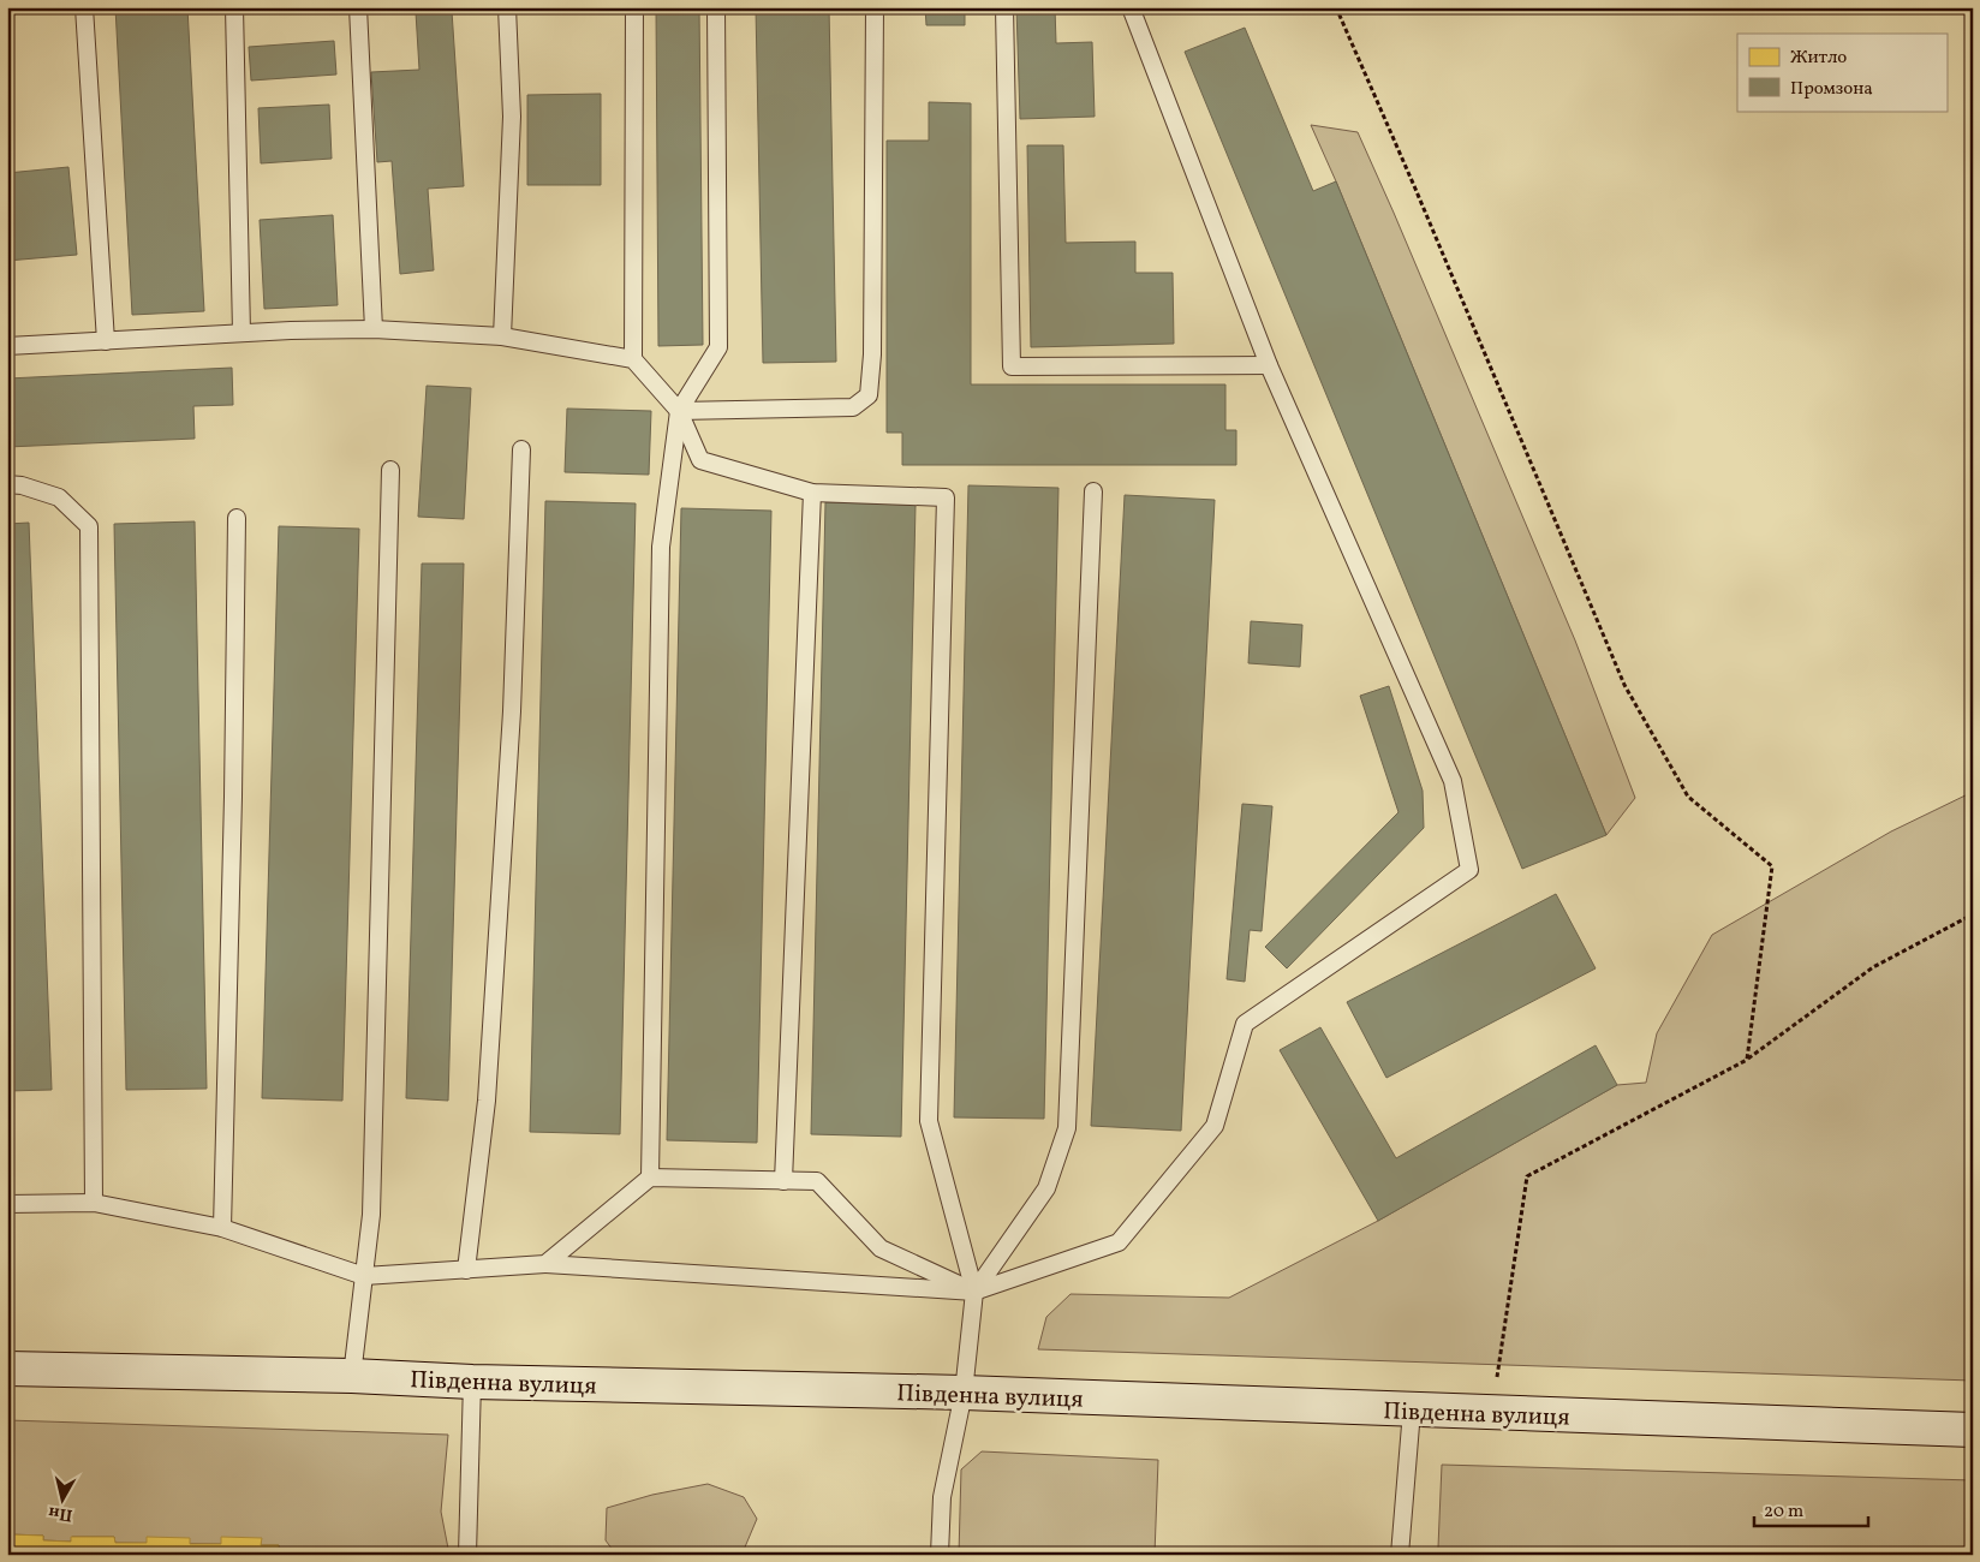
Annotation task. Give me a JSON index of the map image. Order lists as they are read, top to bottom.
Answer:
{
  "streets": {
    "street": ["Південна вулиця"]
  },
  "legend": ["Житло", "Промзона"],
  "scale_bar": "20 m",
  "north": "bottom"
}
